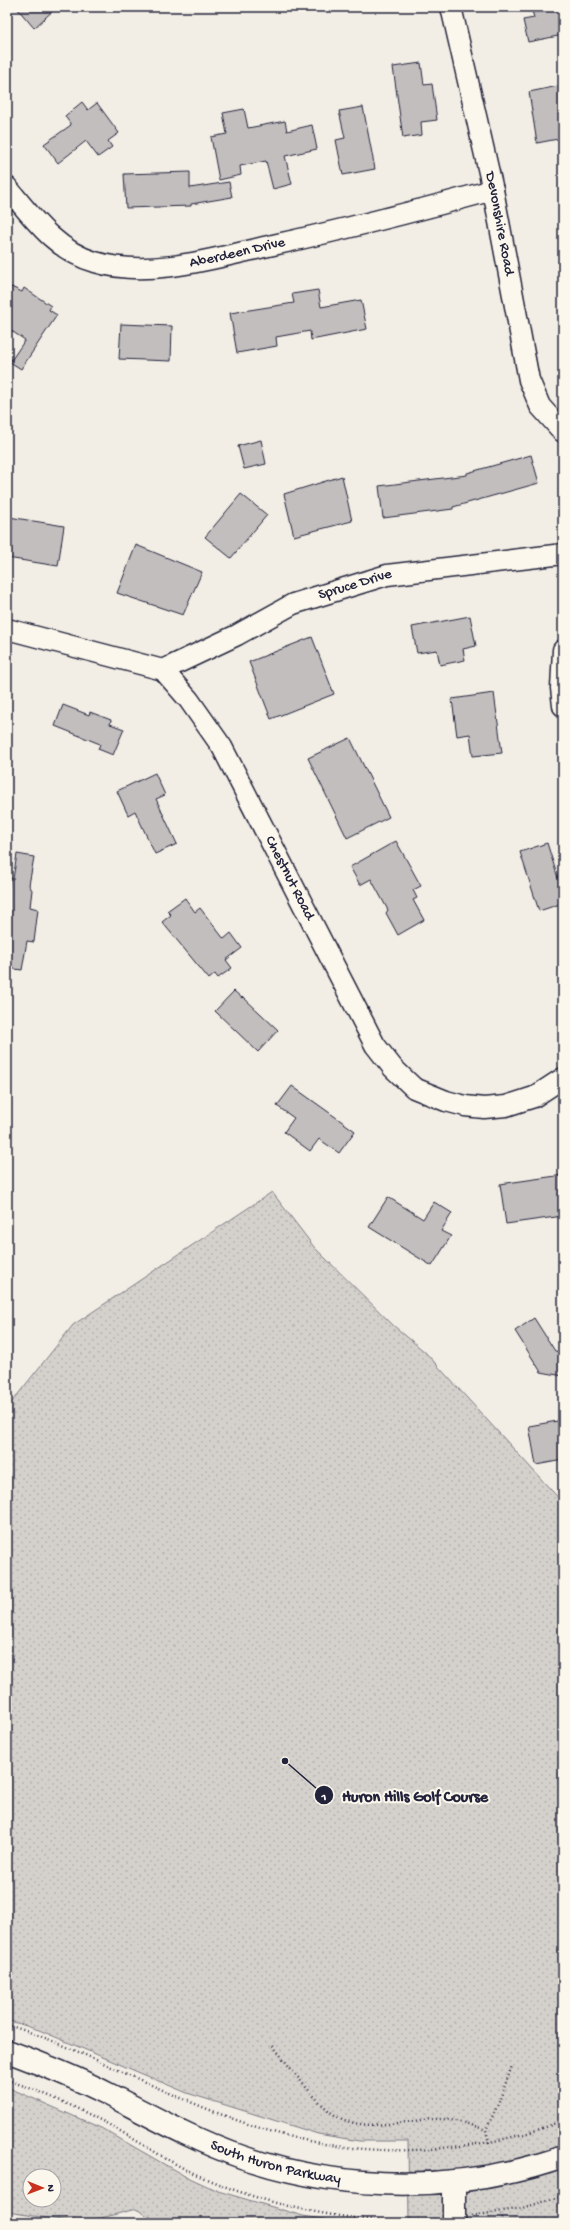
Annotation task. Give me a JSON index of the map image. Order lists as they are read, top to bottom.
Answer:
{
  "streets": {
    "main road": ["South Huron Parkway"],
    "street": [
      "Devonshire Road",
      "Aberdeen Drive",
      "Spruce Drive",
      "Chestnut Road"
    ]
  },
  "crossings": [
    ["Devonshire Road", "Aberdeen Drive"],
    ["Spruce Drive", "Chestnut Road"]
  ],
  "places": ["Huron Hills Golf Course"],
  "north": "right"
}
